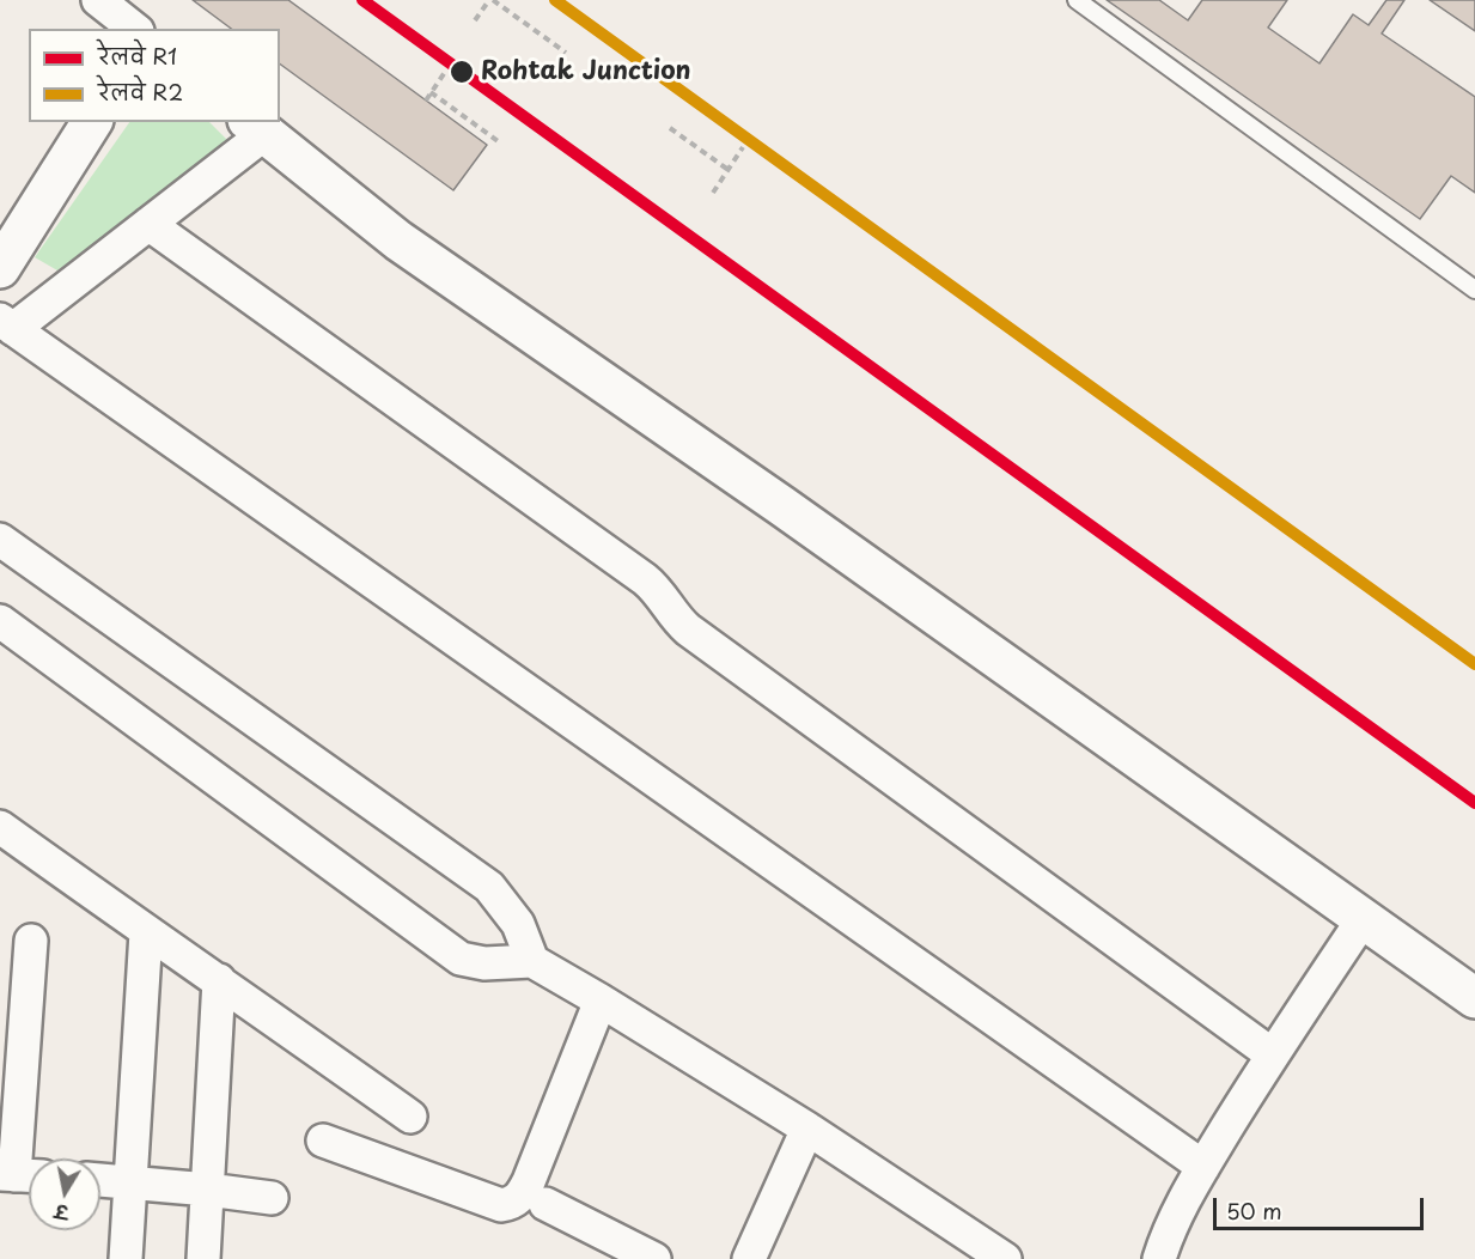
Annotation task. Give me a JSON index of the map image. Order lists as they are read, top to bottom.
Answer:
{
  "places": ["Rohtak Junction"],
  "lines": ["rail line R1", "rail line R2"],
  "legend": ["रेलवे R1", "रेलवे R2"],
  "scale_bar": "50 m",
  "north": "bottom"
}
